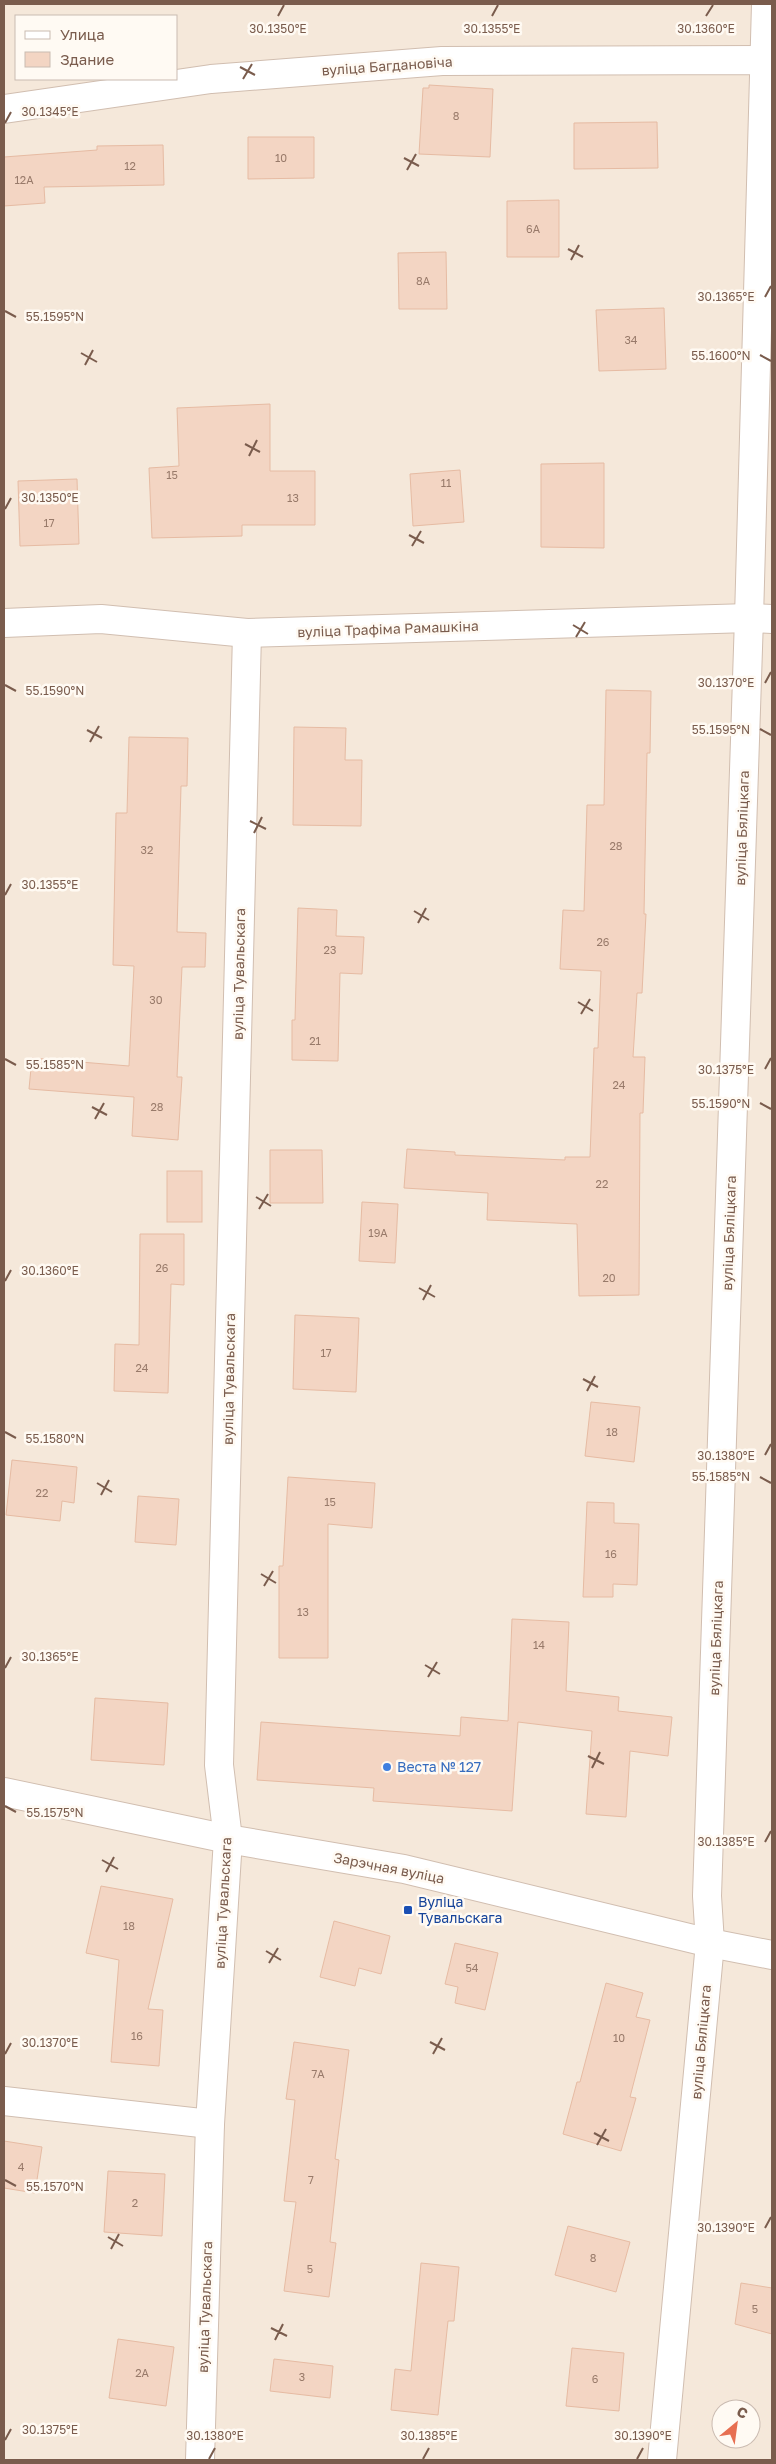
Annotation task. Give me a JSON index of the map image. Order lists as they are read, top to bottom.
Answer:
{
  "streets": {
    "street": [
      "вуліца Багдановіча",
      "вуліца Трафіма Рамашкіна",
      "вуліца Бяліцкага",
      "вуліца Тувальскага",
      "Зарэчная вуліца"
    ]
  },
  "crossings": [
    ["вуліца Багдановіча", "вуліца Бяліцкага"],
    ["вуліца Трафіма Рамашкіна", "вуліца Бяліцкага"],
    ["вуліца Трафіма Рамашкіна", "вуліца Тувальскага"],
    ["вуліца Бяліцкага", "Зарэчная вуліца"],
    ["вуліца Тувальскага", "Зарэчная вуліца"]
  ],
  "places": {
    "other": ["Веста № 127"],
    "transit": ["Вуліца Тувальскага"]
  },
  "house_numbers": [
    "8",
    "10",
    "12",
    "12А",
    "6А",
    "8А",
    "34",
    "15",
    "11",
    "13",
    "17",
    "28",
    "32",
    "26",
    "23",
    "30",
    "21",
    "24",
    "28",
    "22",
    "19А",
    "26",
    "20",
    "17",
    "24",
    "18",
    "22",
    "15",
    "16",
    "13",
    "14",
    "18",
    "54",
    "16",
    "10",
    "7А",
    "4",
    "7",
    "2",
    "8",
    "5",
    "5",
    "2А",
    "3",
    "6"
  ],
  "legend": ["Улица", "Здание"],
  "north": "top right",
  "coordinates": [
    "30.1350°E",
    "30.1355°E",
    "30.1360°E",
    "30.1345°E",
    "30.1365°E",
    "55.1595°N",
    "55.1600°N",
    "30.1370°E",
    "55.1590°N",
    "55.1585°N",
    "30.1375°E",
    "55.1580°N",
    "30.1380°E",
    "55.1575°N",
    "30.1385°E",
    "55.1570°N",
    "30.1390°E"
  ]
}
